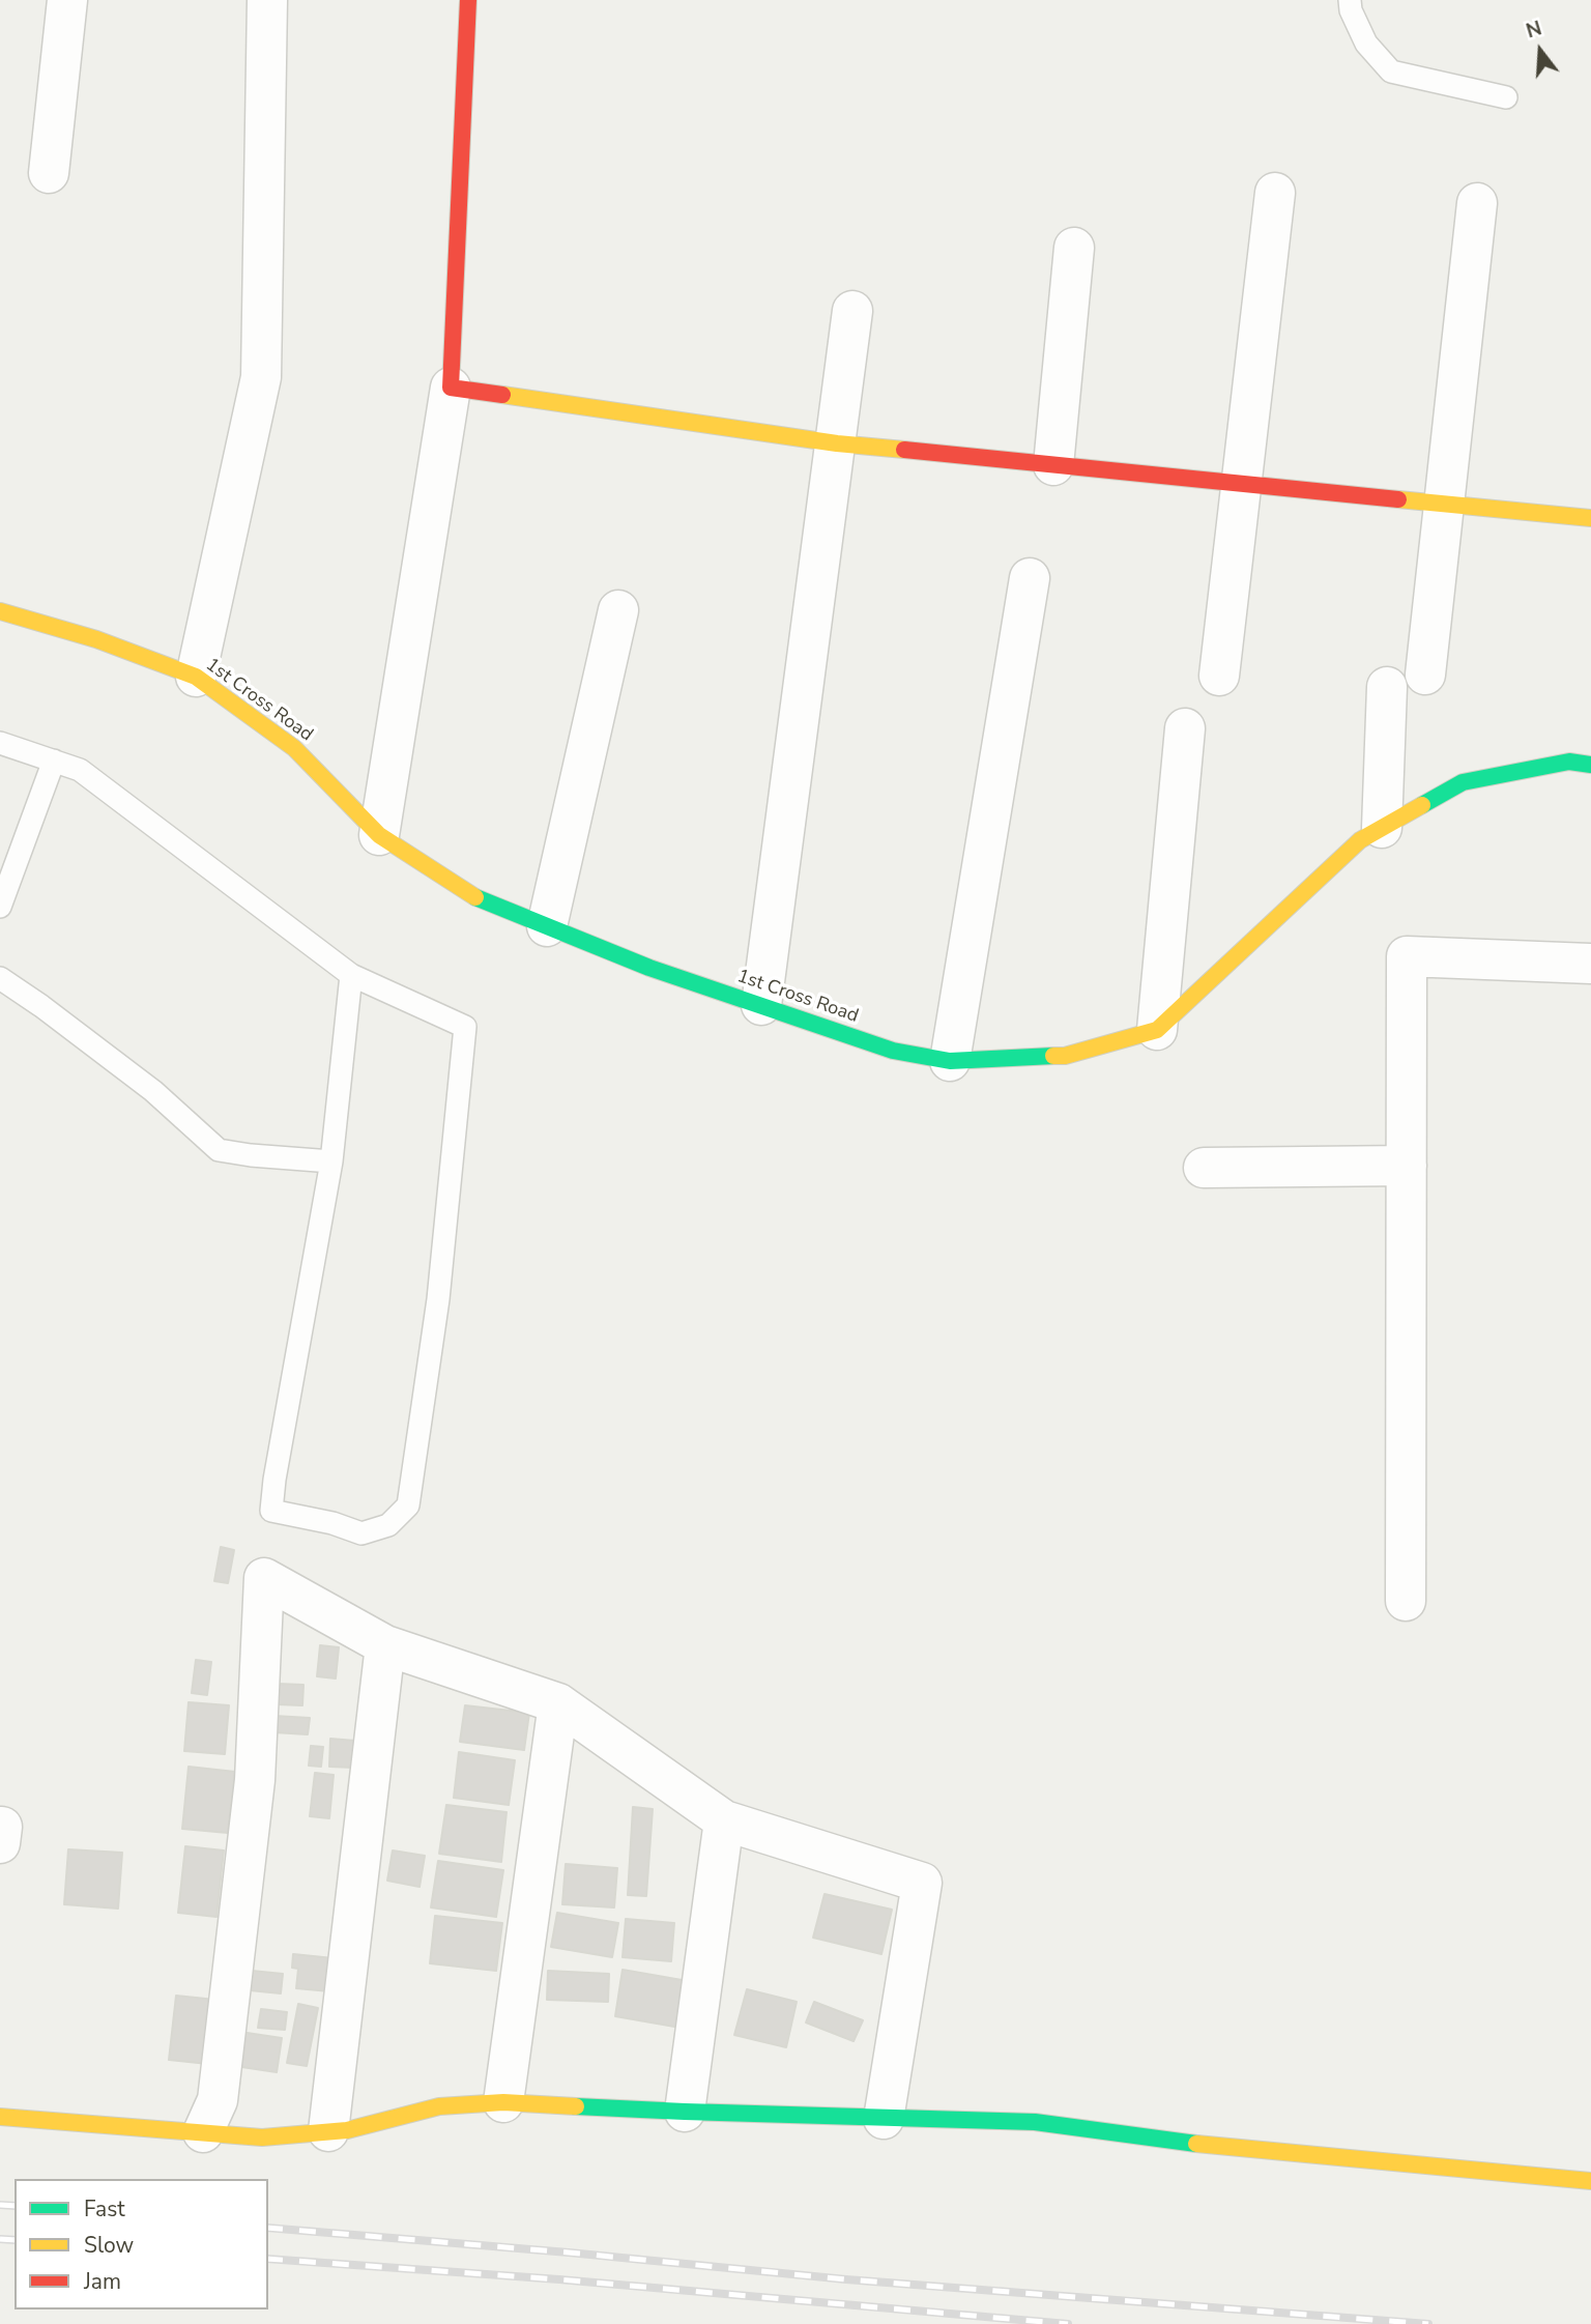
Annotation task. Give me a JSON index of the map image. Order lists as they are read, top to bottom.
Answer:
{
  "streets": {
    "street": ["1st Cross Road"]
  },
  "legend": ["Fast", "Slow", "Jam"],
  "north": "top"
}
